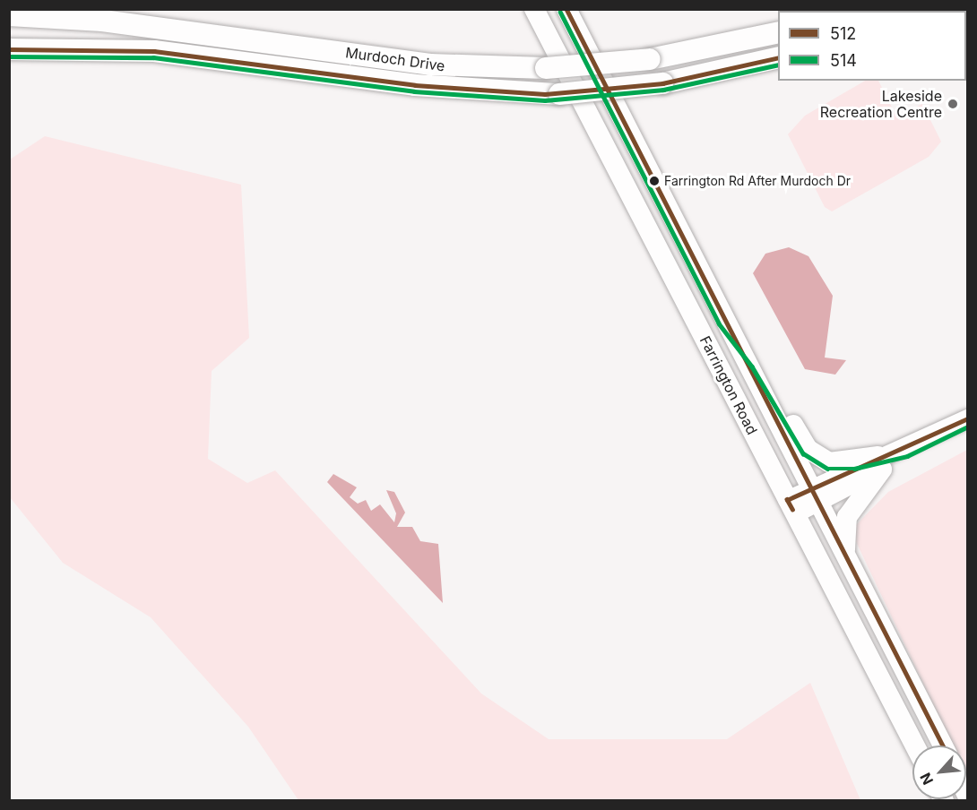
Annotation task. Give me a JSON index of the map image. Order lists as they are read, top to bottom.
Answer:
{
  "streets": {
    "main road": ["Murdoch Drive", "Farrington Road"]
  },
  "places": ["Lakeside Recreation Centre", "Farrington Rd After Murdoch Dr"],
  "lines": ["transit line 512", "transit line 514"],
  "legend": ["512", "514"],
  "north": "bottom left"
}
